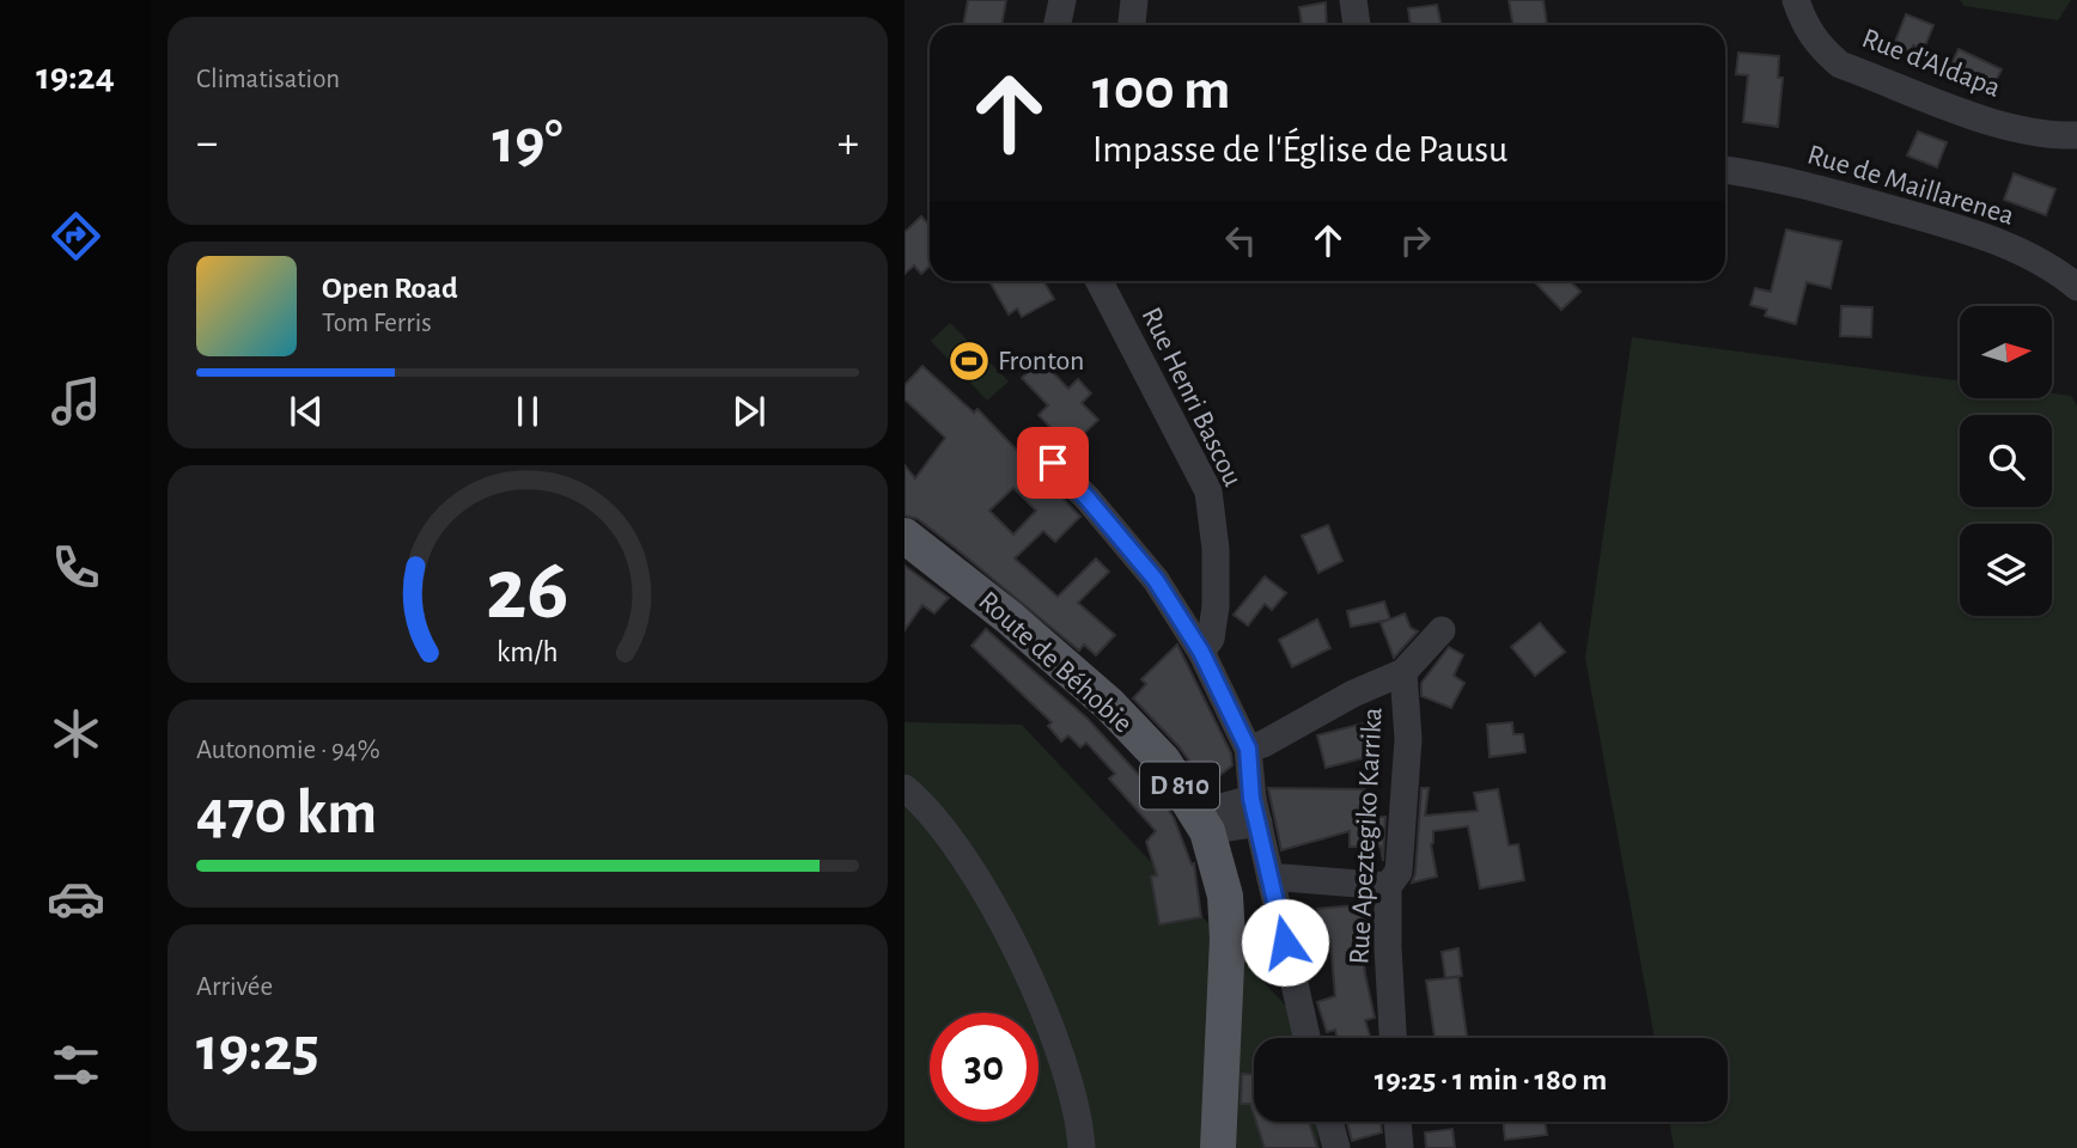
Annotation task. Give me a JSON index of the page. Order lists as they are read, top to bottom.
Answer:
{
  "streets": {
    "main road": ["Route de Béhobie", "D 810"],
    "street": [
      "Rue d'Aldapa",
      "Rue de Maillarenea",
      "Rue Henri Bascou",
      "Rue Apeztegiko Karrika"
    ]
  },
  "places": {
    "sports": ["Fronton"]
  },
  "north": "right",
  "page": {
    "tabs": "19:24",
    "tile": [
      "Climatisation",
      ["Autonomie · 94%", "470 km"],
      ["Arrivée", "19:25"]
    ],
    "turn": ["100 m", "Impasse de l'Église de Pausu"],
    "heat": ["−", "19°", "+"],
    "song": ["Open Road", "Tom Ferris"],
    "limit": "30",
    "trip": "19:25 · 1 min · 180 m",
    "gauge": ["26", "km/h"]
  }
}
